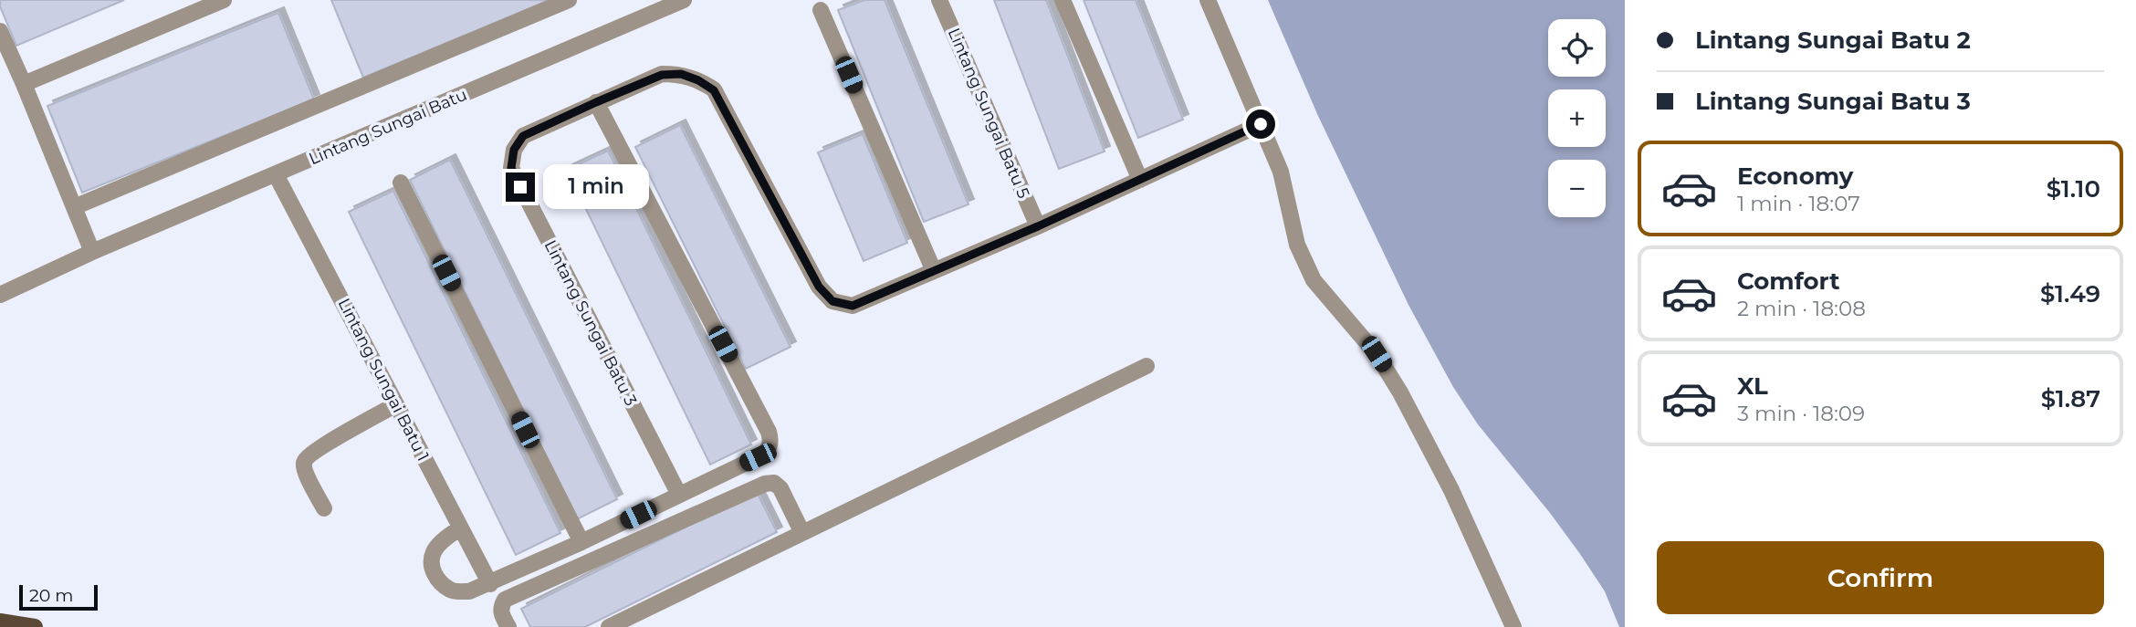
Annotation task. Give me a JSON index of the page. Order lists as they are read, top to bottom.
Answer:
{
  "streets": {
    "street": [
      "Lintang Sungai Batu 5",
      "Lintang Sungai Batu",
      "Lintang Sungai Batu 3",
      "Lintang Sungai Batu 1"
    ]
  },
  "crossings": [
    ["Lintang Sungai Batu", "Lintang Sungai Batu 1"]
  ],
  "scale_bar": "20 m",
  "page": {
    "banner": ["Lintang Sungai Batu 2", "Lintang Sungai Batu 3"],
    "map_buttons": ["+", "−"],
    "list": [
      {
        "name": "Economy",
        "note": "1 min · 18:07",
        "value": "$1.10"
      },
      {
        "name": "Comfort",
        "note": "2 min · 18:08",
        "value": "$1.49"
      },
      {
        "name": "XL",
        "note": "3 min · 18:09",
        "value": "$1.87"
      }
    ],
    "bubble": "1 min",
    "buttons": "Confirm",
    "scale": "20 m"
  }
}
